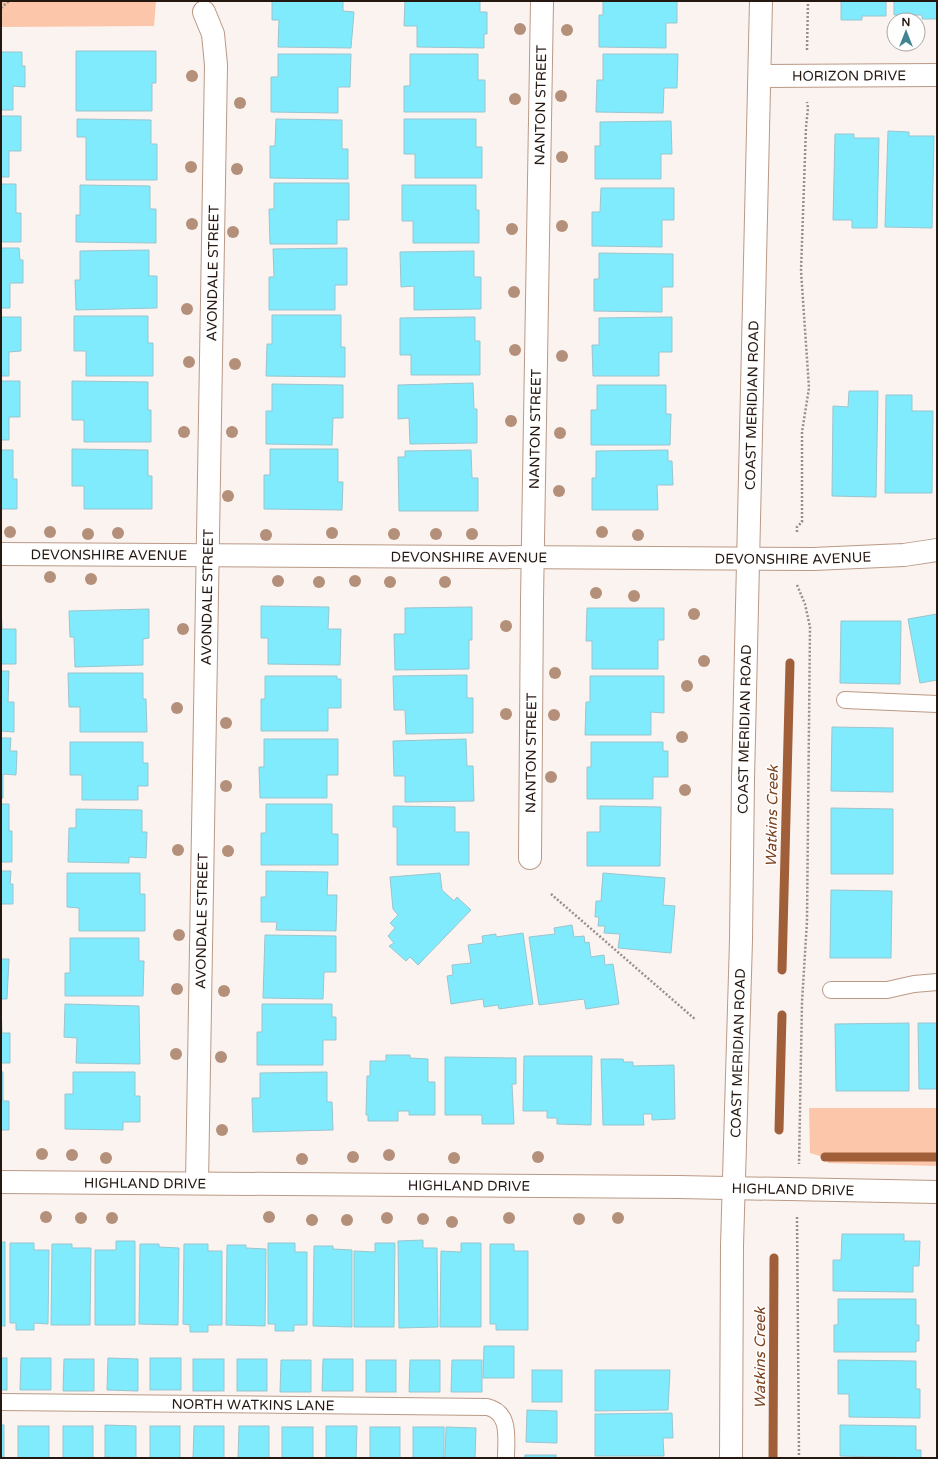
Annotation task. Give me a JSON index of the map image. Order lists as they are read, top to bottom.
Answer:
{
  "streets": {
    "street": [
      "HORIZON DRIVE",
      "NANTON STREET",
      "AVONDALE STREET",
      "COAST MERIDIAN ROAD",
      "DEVONSHIRE AVENUE",
      "HIGHLAND DRIVE"
    ],
    "lane": ["NORTH WATKINS LANE"]
  },
  "crossings": [
    ["HORIZON DRIVE", "COAST MERIDIAN ROAD"],
    ["NANTON STREET", "DEVONSHIRE AVENUE"],
    ["AVONDALE STREET", "DEVONSHIRE AVENUE"],
    ["AVONDALE STREET", "HIGHLAND DRIVE"],
    ["COAST MERIDIAN ROAD", "DEVONSHIRE AVENUE"],
    ["COAST MERIDIAN ROAD", "HIGHLAND DRIVE"]
  ],
  "water": ["Watkins Creek"],
  "north": "top"
}
